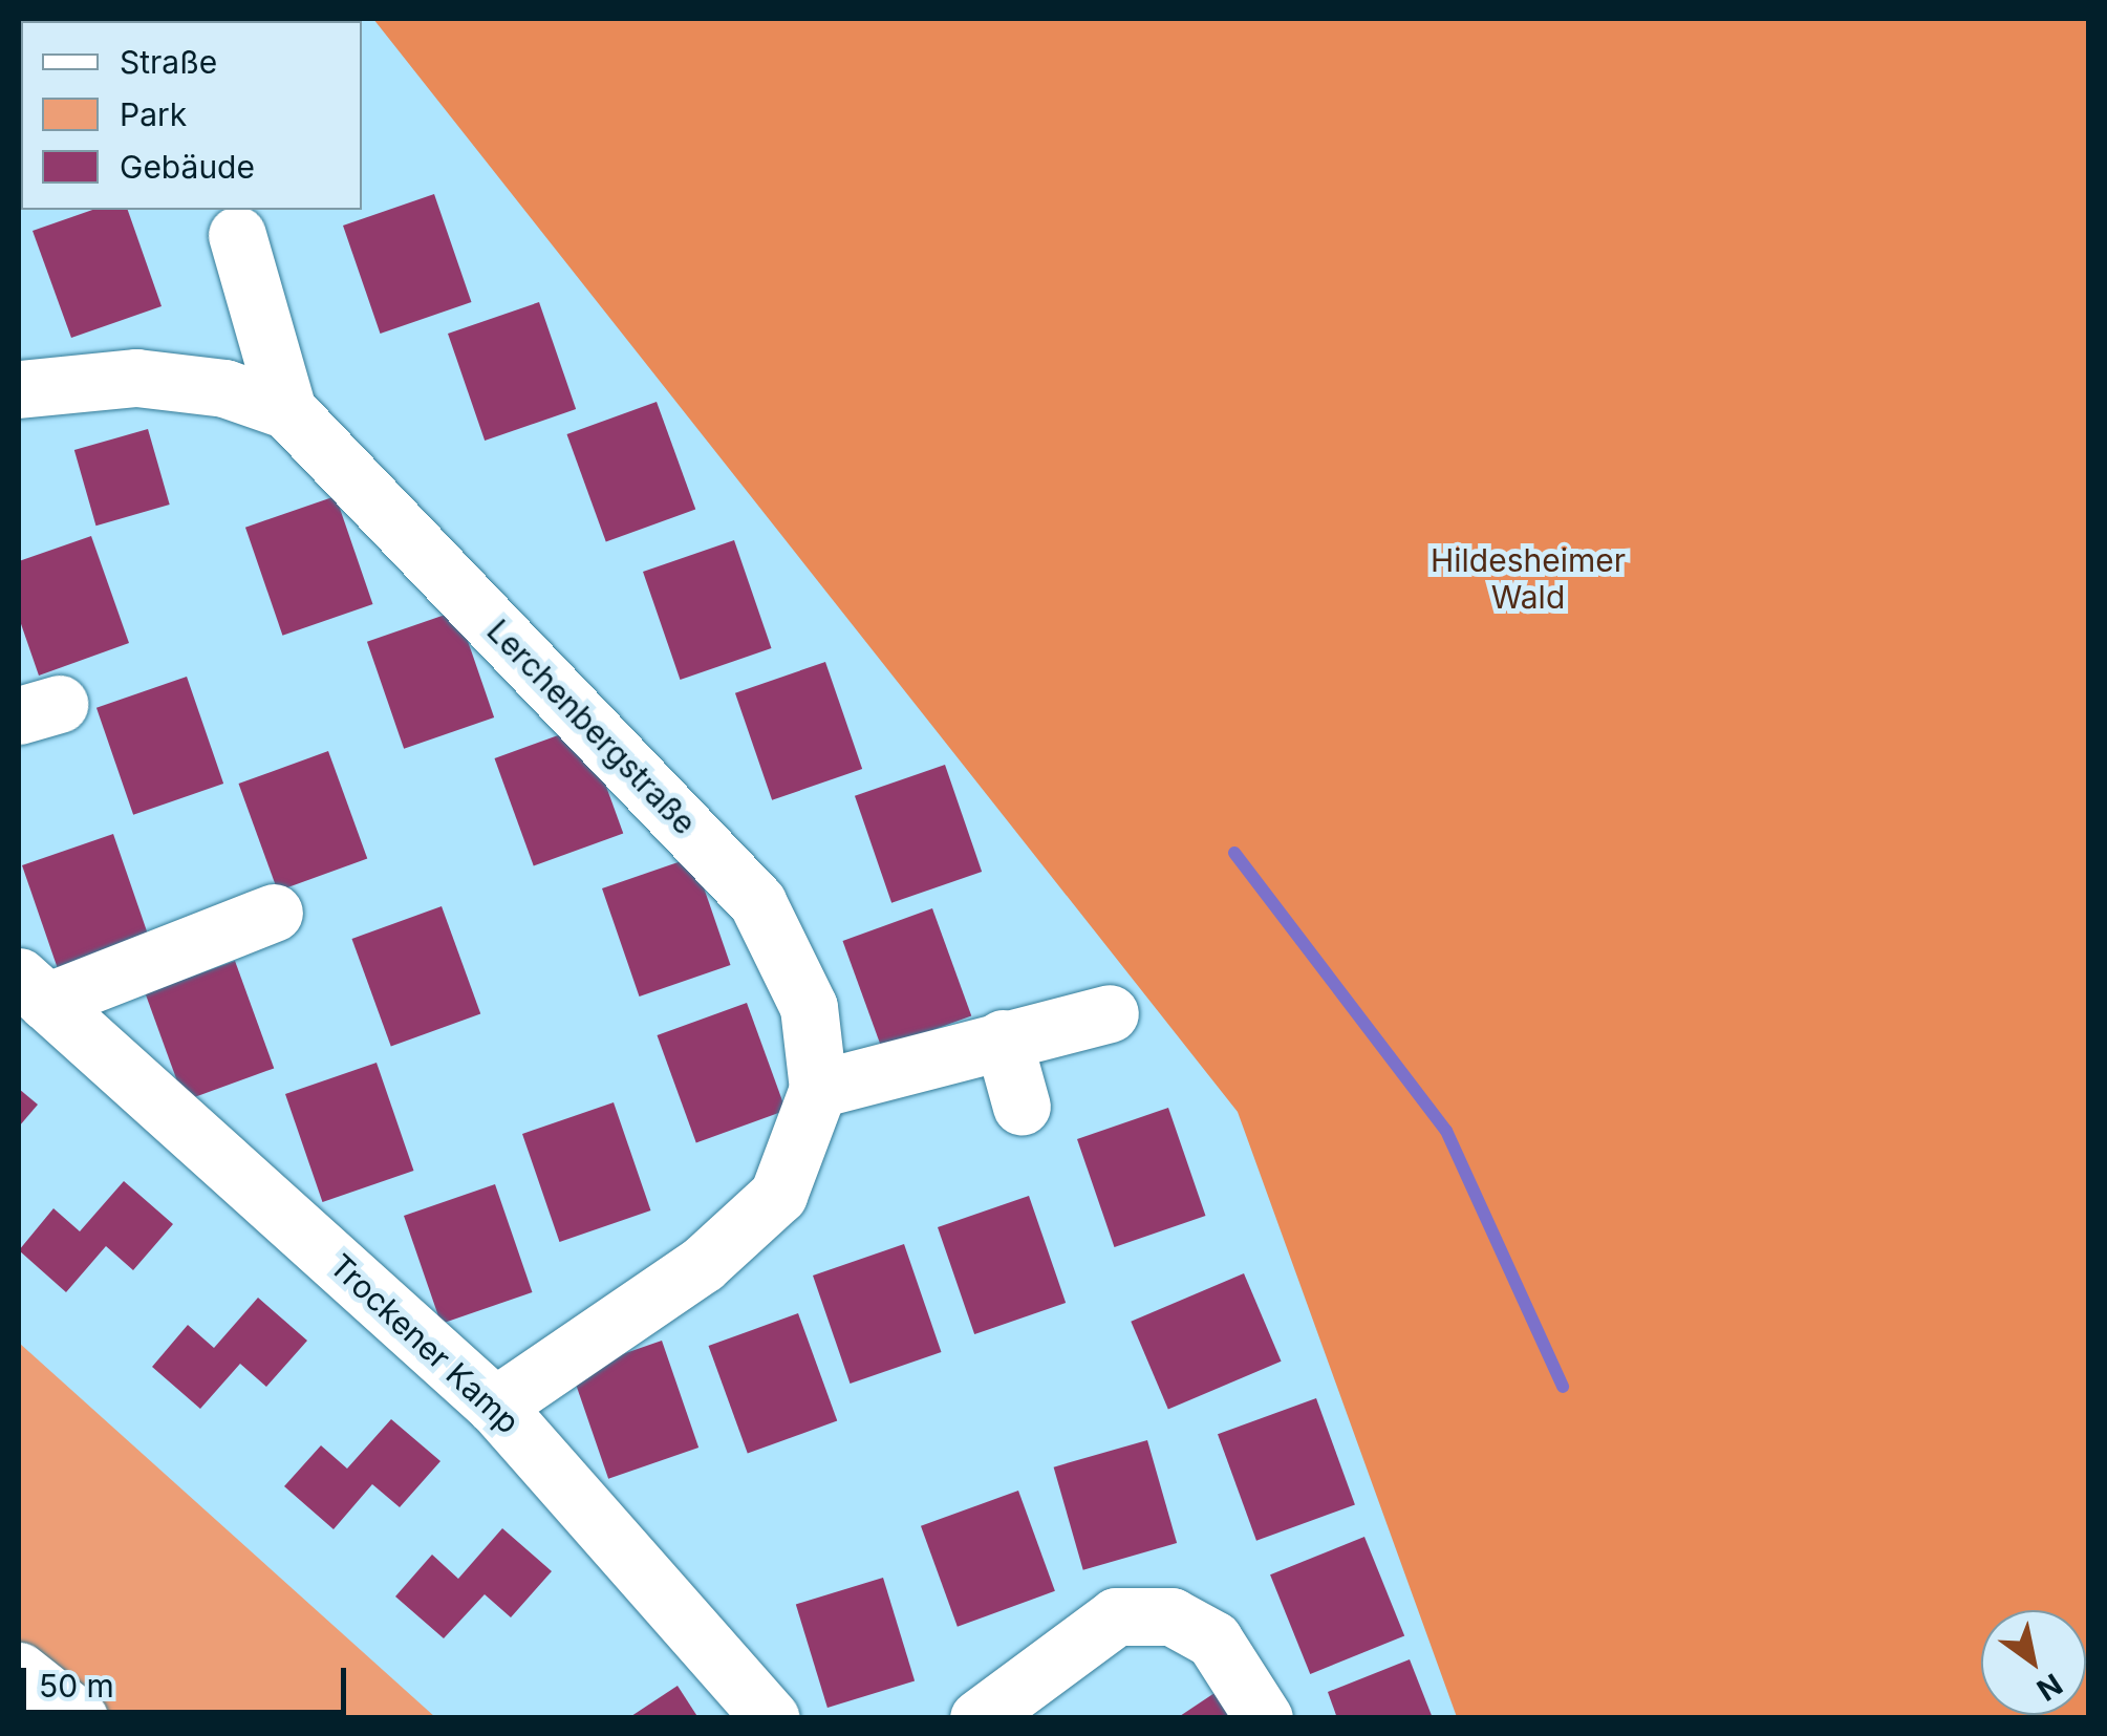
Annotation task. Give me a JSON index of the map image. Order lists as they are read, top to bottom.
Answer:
{
  "streets": {
    "street": ["Lerchenbergstraße", "Trockener Kamp"]
  },
  "crossings": [
    ["Lerchenbergstraße", "Trockener Kamp"]
  ],
  "parks": ["Hildesheimer Wald"],
  "legend": ["Straße", "Park", "Gebäude"],
  "scale_bar": "50 m",
  "north": "bottom right"
}
